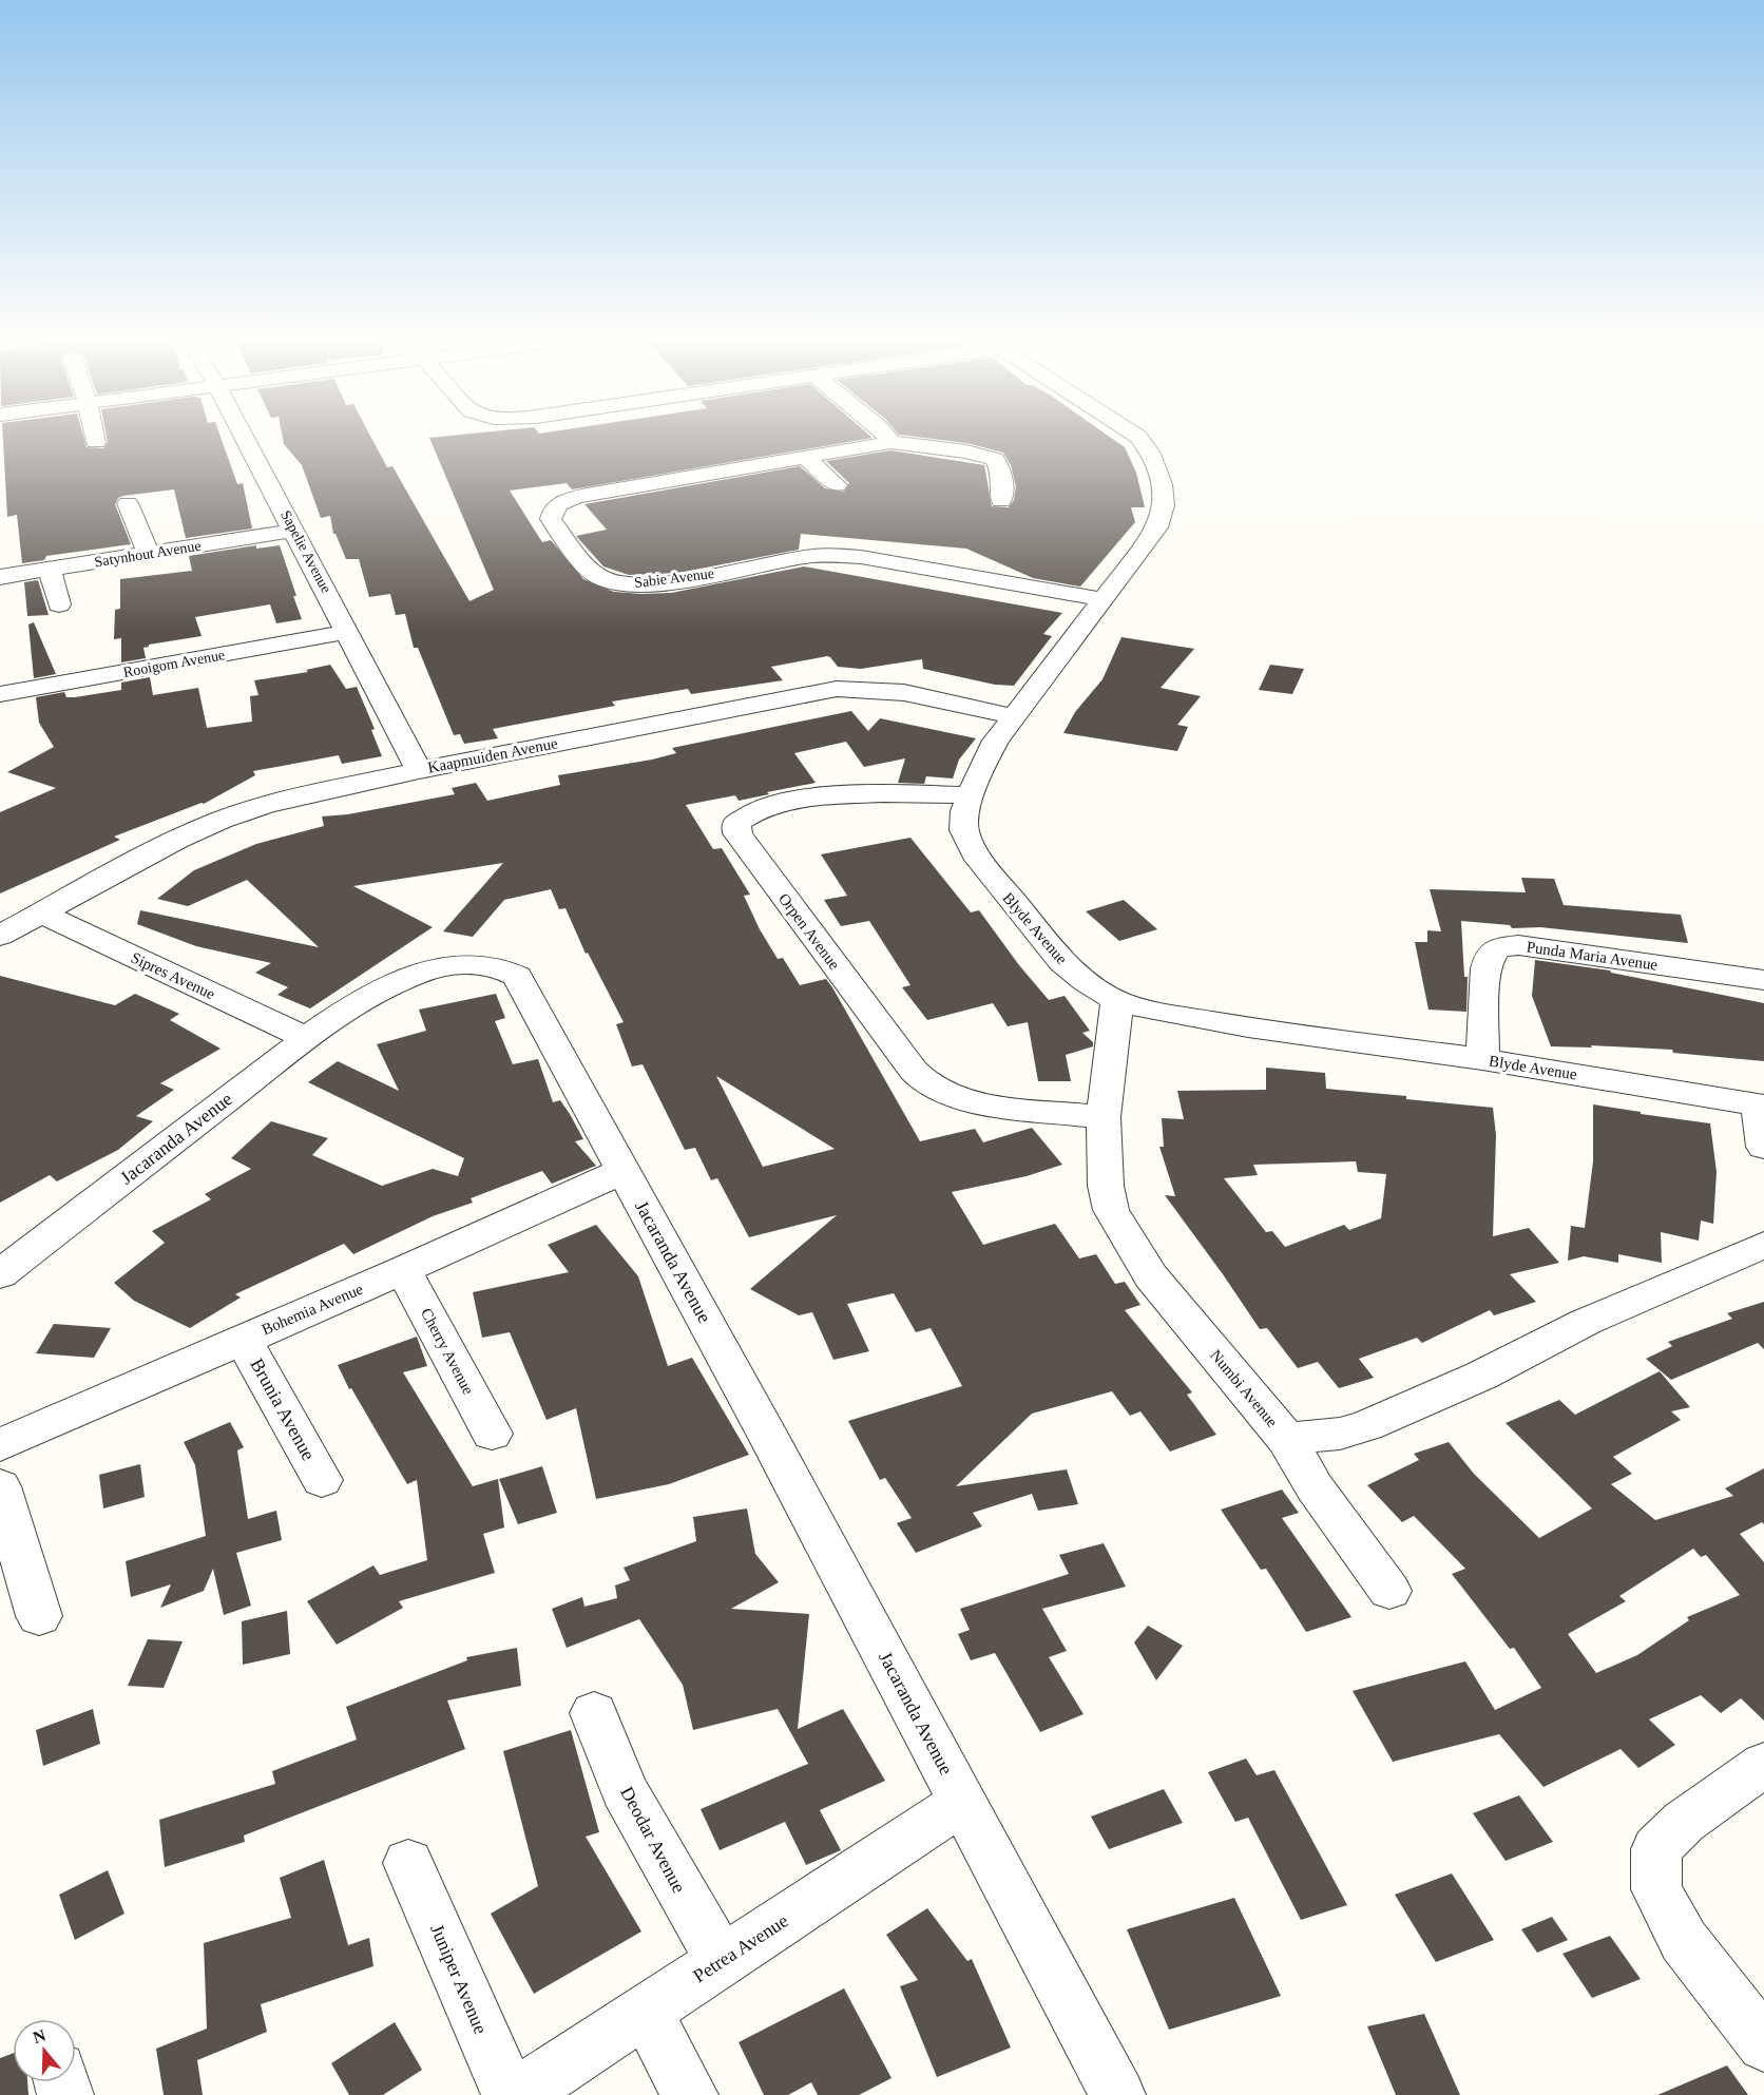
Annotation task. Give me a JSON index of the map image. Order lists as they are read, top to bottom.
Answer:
{
  "streets": {
    "street": [
      "Sapelie Avenue",
      "Satynhout Avenue",
      "Sabie Avenue",
      "Rooigom Avenue",
      "Kaapmuiden Avenue",
      "Blyde Avenue",
      "Orpen Avenue",
      "Punda Maria Avenue",
      "Sipres Avenue",
      "Jacaranda Avenue",
      "Bohemia Avenue",
      "Cherry Avenue",
      "Numbi Avenue",
      "Brunia Avenue",
      "Deodar Avenue",
      "Petrea Avenue",
      "Juniper Avenue"
    ]
  },
  "crossings": [
    ["Sapelie Avenue", "Satynhout Avenue"],
    ["Sapelie Avenue", "Rooigom Avenue"],
    ["Sapelie Avenue", "Kaapmuiden Avenue"],
    ["Sabie Avenue", "Blyde Avenue"],
    ["Kaapmuiden Avenue", "Blyde Avenue"],
    ["Kaapmuiden Avenue", "Sipres Avenue"],
    ["Blyde Avenue", "Orpen Avenue"],
    ["Blyde Avenue", "Punda Maria Avenue"],
    ["Blyde Avenue", "Numbi Avenue"],
    ["Orpen Avenue", "Numbi Avenue"],
    ["Sipres Avenue", "Jacaranda Avenue"],
    ["Jacaranda Avenue", "Bohemia Avenue"],
    ["Jacaranda Avenue", "Petrea Avenue"],
    ["Bohemia Avenue", "Cherry Avenue"],
    ["Bohemia Avenue", "Brunia Avenue"],
    ["Deodar Avenue", "Petrea Avenue"]
  ],
  "north": "top"
}
